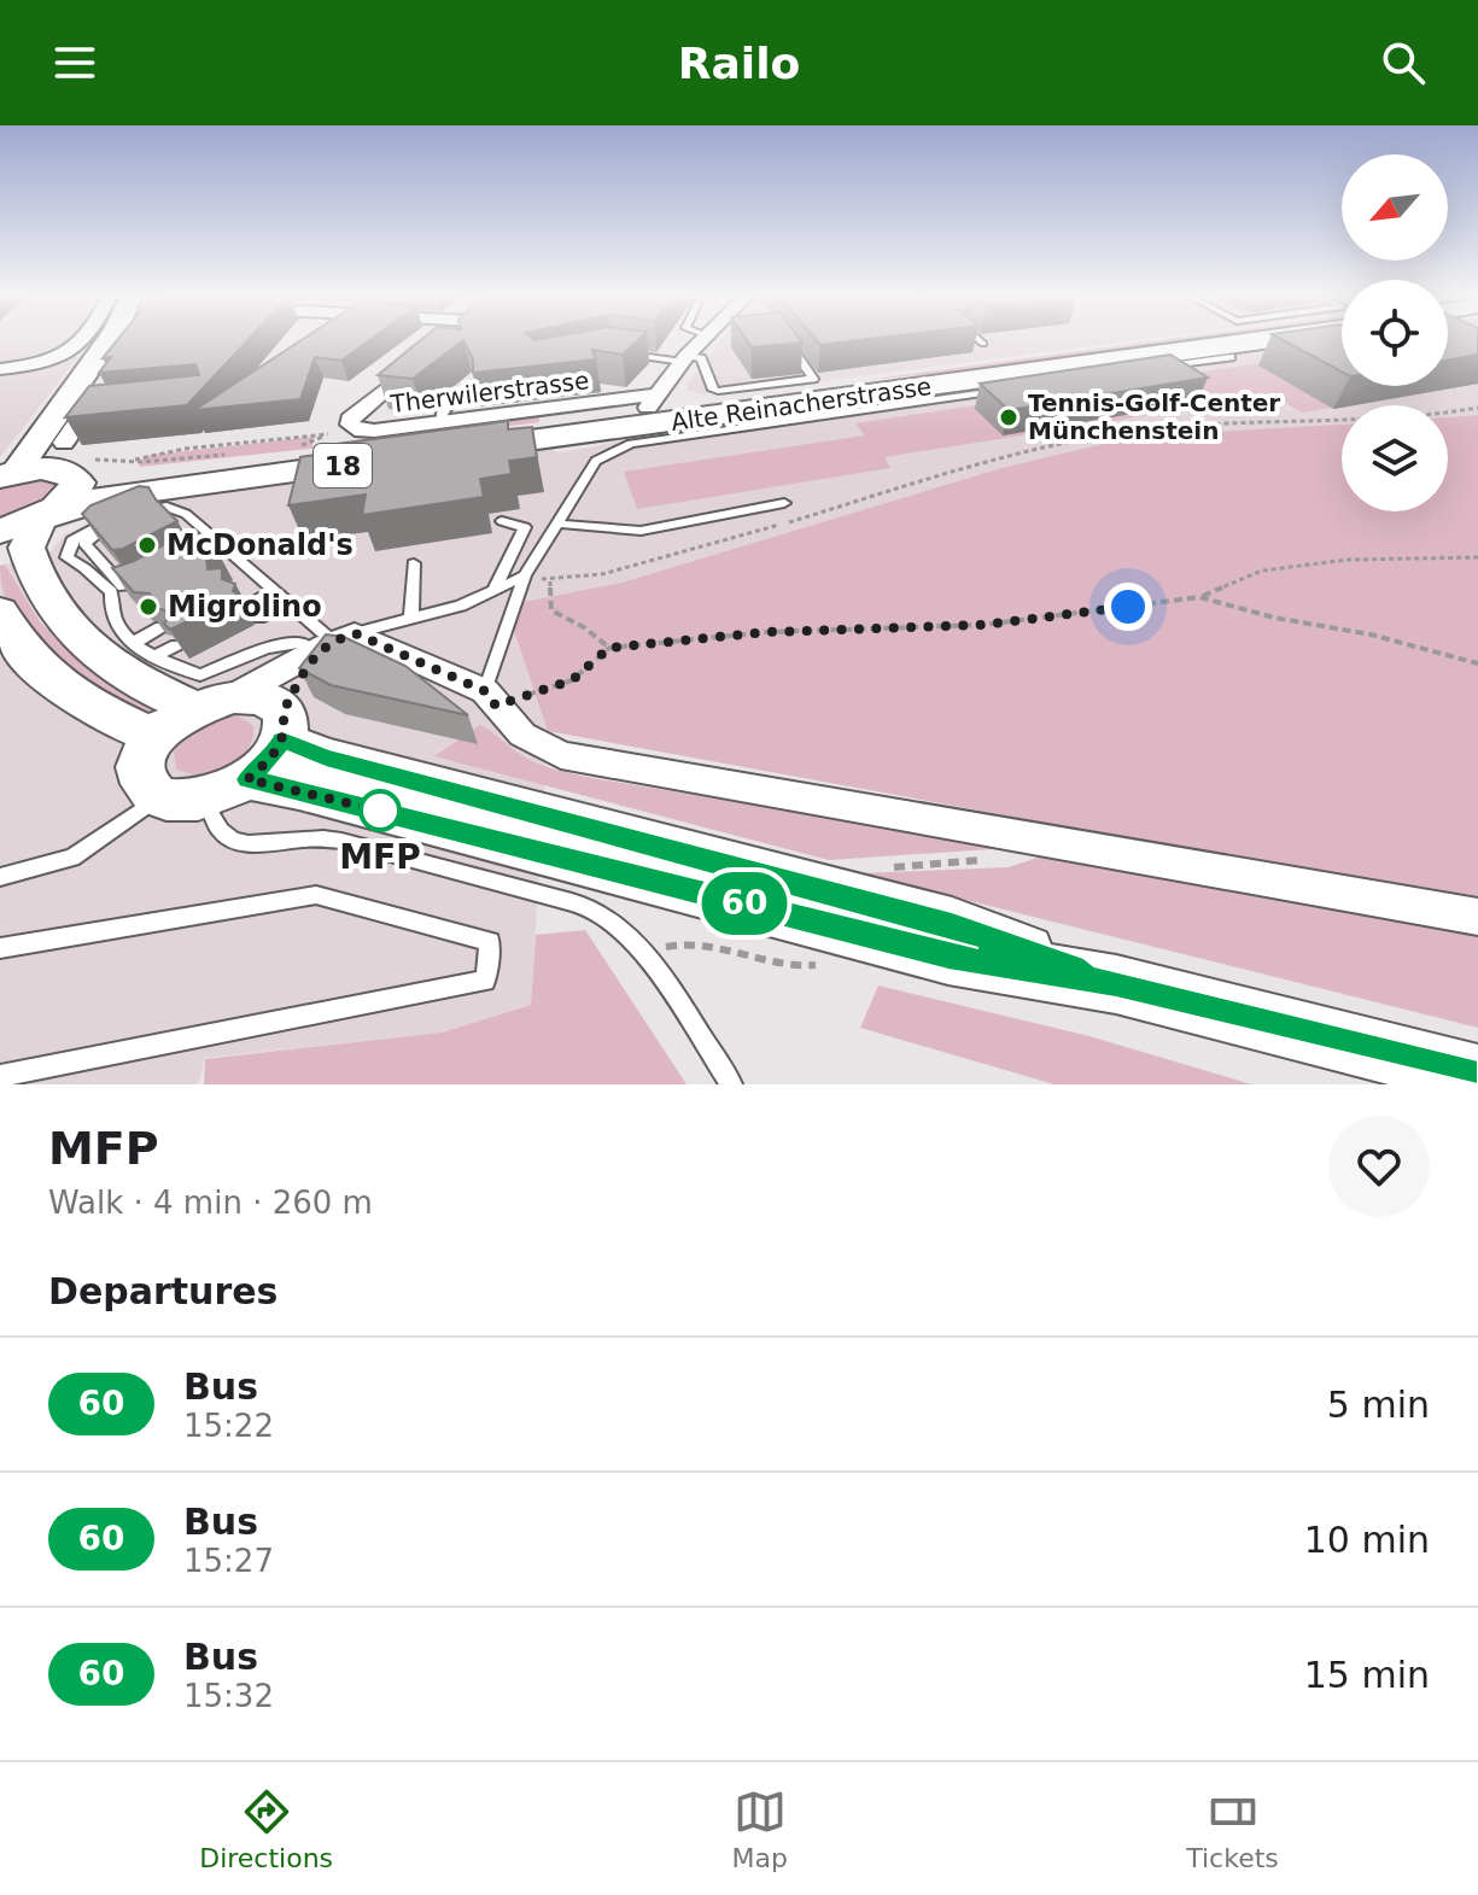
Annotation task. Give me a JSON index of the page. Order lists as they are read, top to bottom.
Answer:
{
  "streets": {
    "main road": ["Alte Reinacherstrasse", "18"],
    "street": ["Therwilerstrasse"]
  },
  "crossings": [
    ["Therwilerstrasse", "Alte Reinacherstrasse"]
  ],
  "places": [
    "Tennis-Golf-Center Münchenstein",
    "McDonald's",
    "Migrolino",
    "MFP"
  ],
  "lines": ["bus line 60"],
  "north": "bottom left",
  "page": {
    "header": "Railo",
    "on_map": "60",
    "heading": [
      ["MFP", "Walk · 4 min · 260 m"],
      "Departures"
    ],
    "list": [
      {
        "mark": "60",
        "name": "Bus",
        "note": "15:22",
        "value": "5 min"
      },
      {
        "mark": "60",
        "name": "Bus",
        "note": "15:27",
        "value": "10 min"
      },
      {
        "mark": "60",
        "name": "Bus",
        "note": "15:32",
        "value": "15 min"
      }
    ],
    "tabs": ["Directions", "Map", "Tickets"]
  }
}
